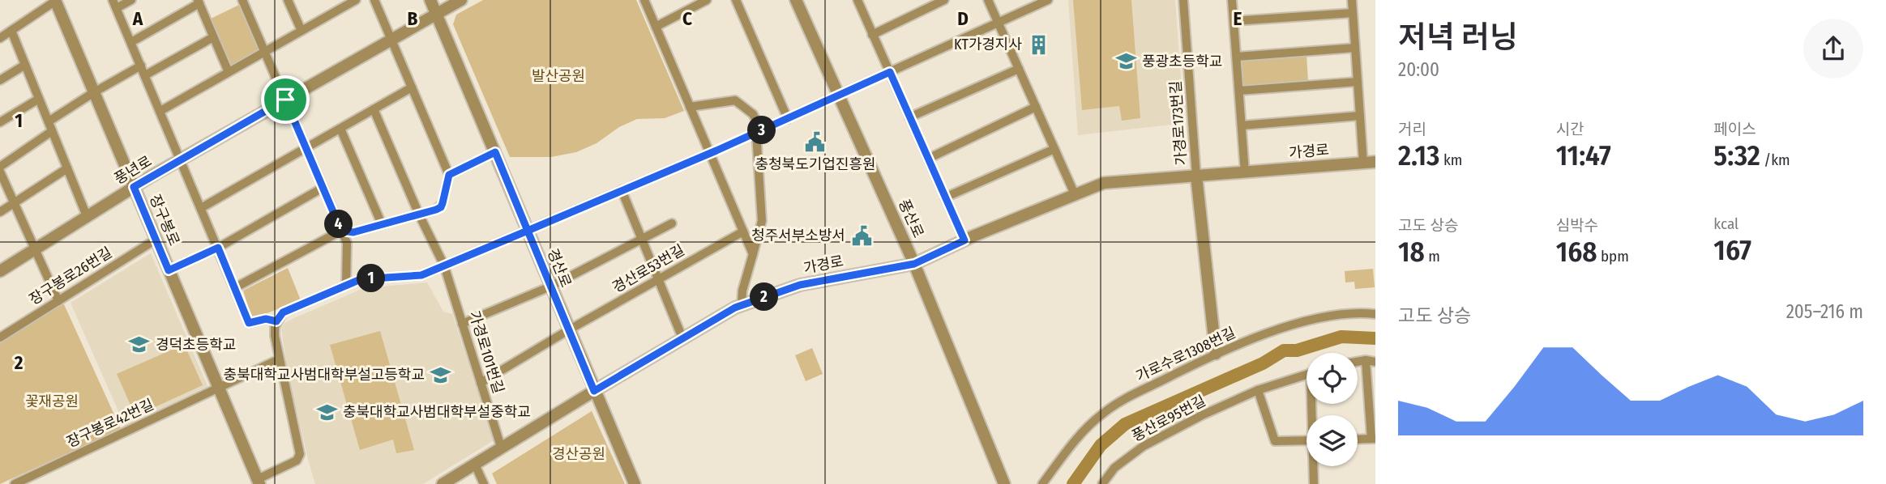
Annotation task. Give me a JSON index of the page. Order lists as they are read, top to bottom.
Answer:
{
  "streets": {
    "street": [
      "가경로173번길",
      "가경로",
      "풍년로",
      "풍산로",
      "장구봉로",
      "경산로",
      "경산로53번길",
      "장구봉로26번길",
      "가경로101번길",
      "가로수로1308번길",
      "풍산로95번길",
      "장구봉로42번길"
    ]
  },
  "crossings": [
    ["가경로173번길", "가경로"],
    ["가경로", "풍산로"],
    ["가경로", "경산로"],
    ["가경로", "가경로101번길"],
    ["풍년로", "장구봉로"],
    ["풍년로", "경산로"],
    ["장구봉로", "장구봉로26번길"],
    ["장구봉로", "장구봉로42번길"],
    ["경산로", "경산로53번길"],
    ["경산로53번길", "가경로101번길"]
  ],
  "parks": ["발산공원", "꽃재공원", "경산공원"],
  "places": {
    "building": ["KT가경지사"],
    "school or university": [
      "풍광초등학교",
      "경덕초등학교",
      "충북대학교사범대학부설고등학교",
      "충북대학교사범대학부설중학교"
    ],
    "public building": ["충청북도기업진흥원", "청주서부소방서"]
  },
  "page": {
    "heading": ["저녁 러닝", "20:00"],
    "stats": [
      ["거리", "2.13 km"],
      ["시간", "11:47"],
      ["페이스", "5:32 /km"],
      ["고도 상승", "18 m"],
      ["심박수", "168 bpm"],
      ["kcal", "167"]
    ],
    "pins": [
      "3",
      "4",
      "1",
      "2"
    ],
    "chart": ["고도 상승", "205–216 m"]
  },
  "grid": {
    "columns": [
      "A",
      "B",
      "C",
      "D",
      "E"
    ],
    "rows": ["1", "2"]
  }
}
